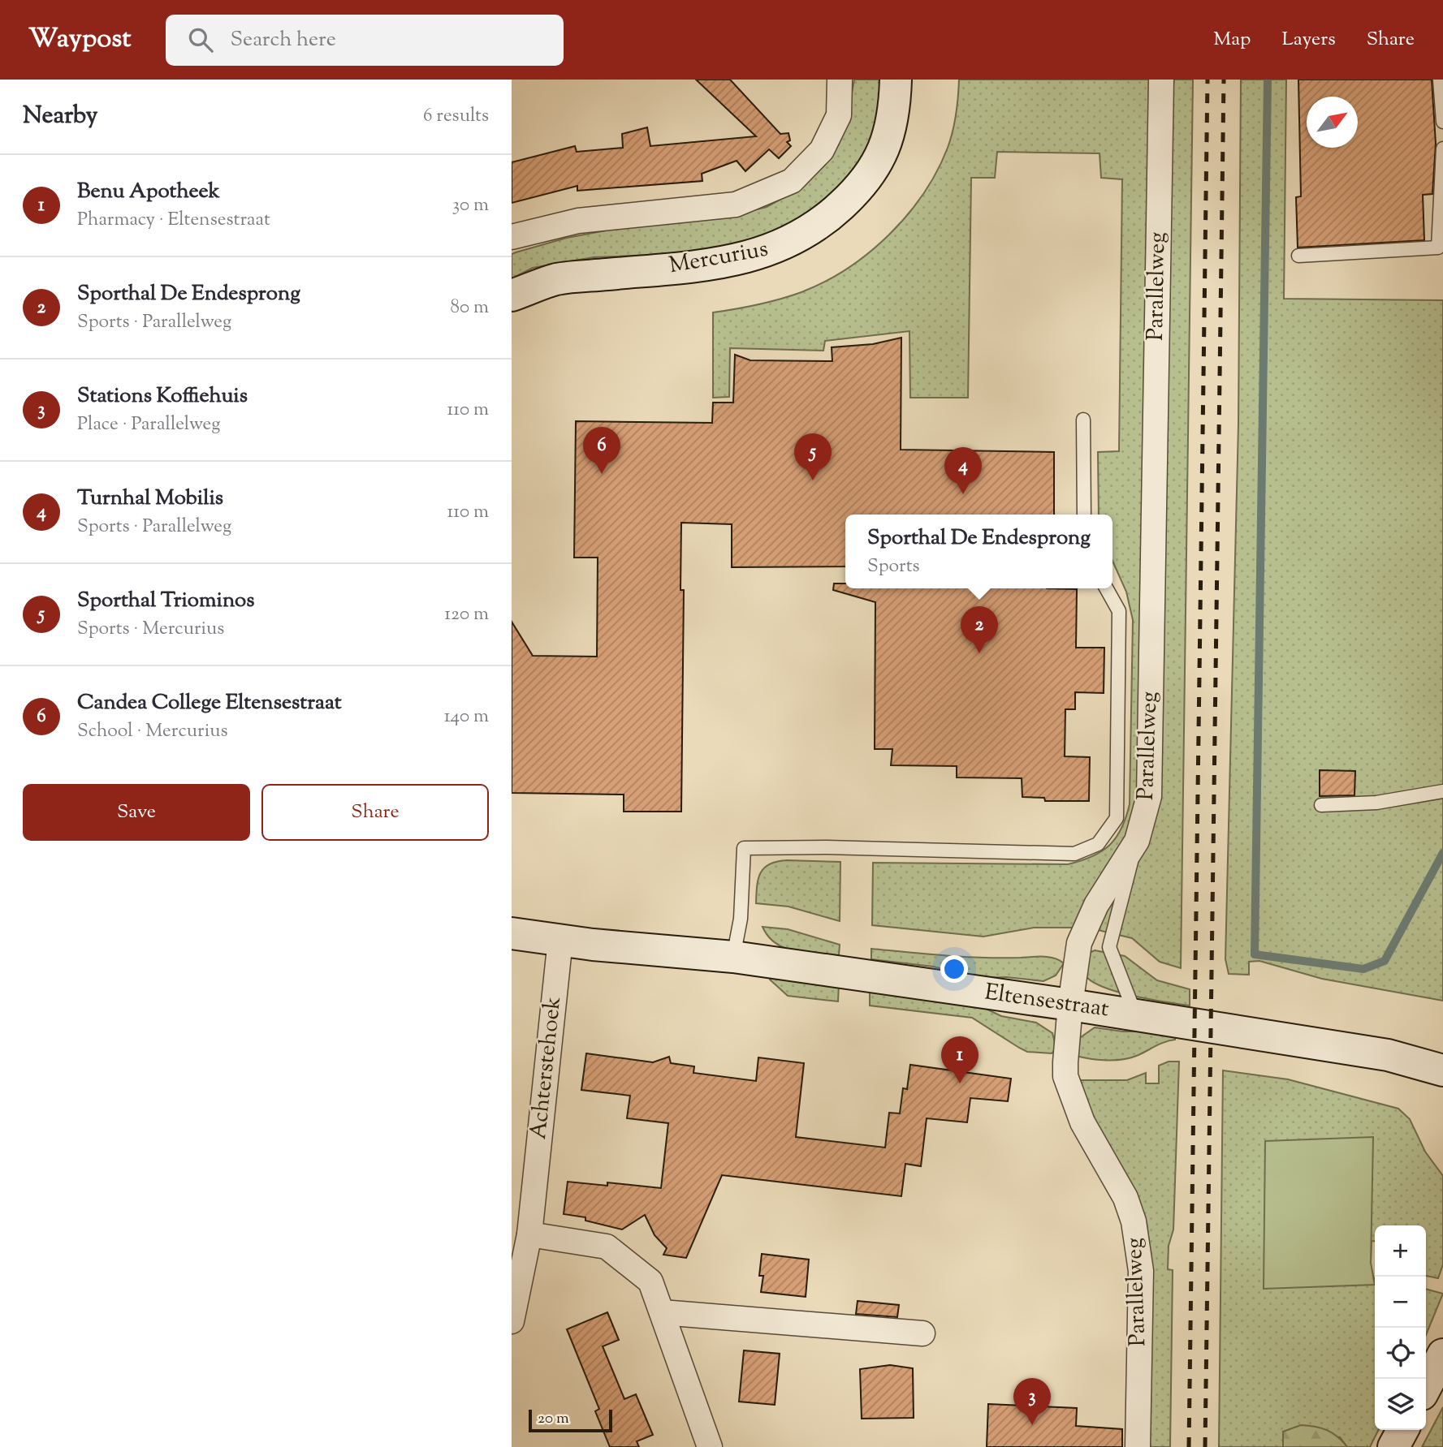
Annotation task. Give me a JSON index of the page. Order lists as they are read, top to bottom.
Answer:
{
  "streets": {
    "street": [
      "Mercurius",
      "Parallelweg",
      "Eltensestraat",
      "Achterstehoek"
    ]
  },
  "crossings": [
    ["Parallelweg", "Eltensestraat"],
    ["Eltensestraat", "Achterstehoek"]
  ],
  "scale_bar": "20 m",
  "north": "top right",
  "page": {
    "header": "Waypost",
    "search": "Search here",
    "nav": ["Map", "Layers", "Share"],
    "heading": ["Nearby", "6 results"],
    "list": [
      {
        "mark": "1",
        "name": "Benu Apotheek",
        "note": "Pharmacy · Eltensestraat",
        "value": "30 m"
      },
      {
        "mark": "2",
        "name": "Sporthal De Endesprong",
        "note": "Sports · Parallelweg",
        "value": "80 m"
      },
      {
        "mark": "3",
        "name": "Stations Koffiehuis",
        "note": "Place · Parallelweg",
        "value": "110 m"
      },
      {
        "mark": "4",
        "name": "Turnhal Mobilis",
        "note": "Sports · Parallelweg",
        "value": "110 m"
      },
      {
        "mark": "5",
        "name": "Sporthal Triominos",
        "note": "Sports · Mercurius",
        "value": "120 m"
      },
      {
        "mark": "6",
        "name": "Candea College Eltensestraat",
        "note": "School · Mercurius",
        "value": "140 m"
      }
    ],
    "pins": [
      "6",
      "5",
      "4",
      "2",
      "1",
      "3"
    ],
    "popup": ["Sporthal De Endesprong", "Sports"],
    "buttons": ["Save", "Share"],
    "map_buttons": ["+", "−"],
    "scale": "20 m"
  }
}
